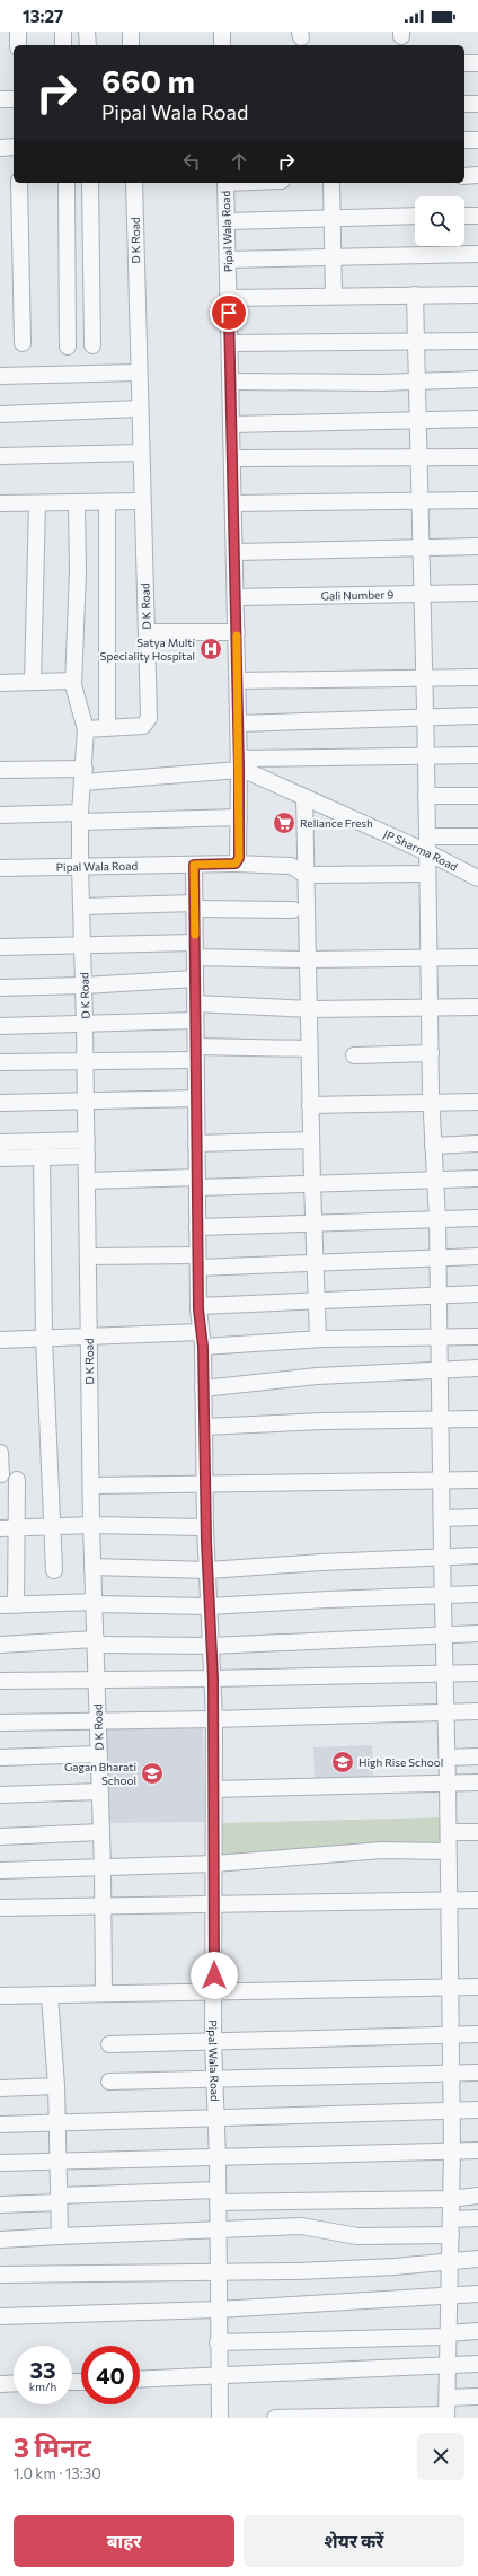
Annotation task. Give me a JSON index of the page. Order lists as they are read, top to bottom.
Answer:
{
  "streets": {
    "street": [
      "Pipal Wala Road",
      "D K Road",
      "Gali Number 9",
      "JP Sharma Road"
    ]
  },
  "crossings": [
    ["Pipal Wala Road", "D K Road"],
    ["Pipal Wala Road", "Gali Number 9"],
    ["Pipal Wala Road", "JP Sharma Road"]
  ],
  "places": {
    "hospital": ["Satya Multi Speciality Hospital"],
    "supermarket": ["Reliance Fresh"],
    "school or university": ["High Rise School", "Gagan Bharati School"]
  },
  "page": {
    "status": "13:27",
    "turn": ["660 m", "Pipal Wala Road"],
    "speed": "33 km/h",
    "limit": "40",
    "heading": ["3 मिनट", "1.0 km · 13:30"],
    "buttons": ["बाहर", "शेयर करें"]
  }
}
